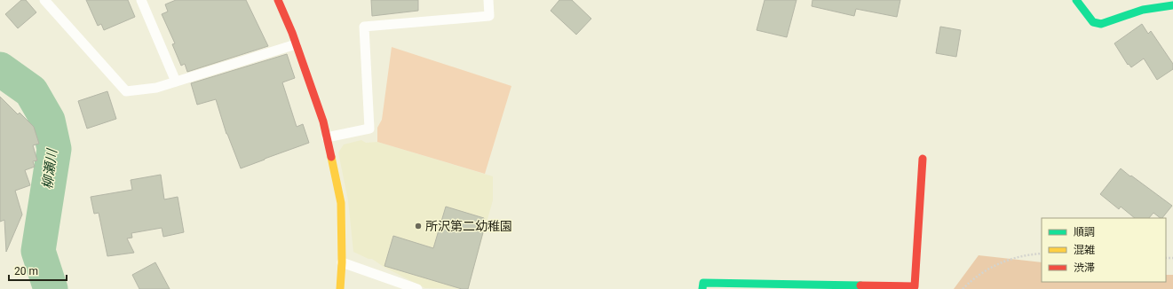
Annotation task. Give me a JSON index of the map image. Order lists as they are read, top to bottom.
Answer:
{
  "water": ["柳瀬川"],
  "places": ["所沢第二幼稚園"],
  "legend": ["順調", "混雑", "渋滞"],
  "scale_bar": "20 m"
}
